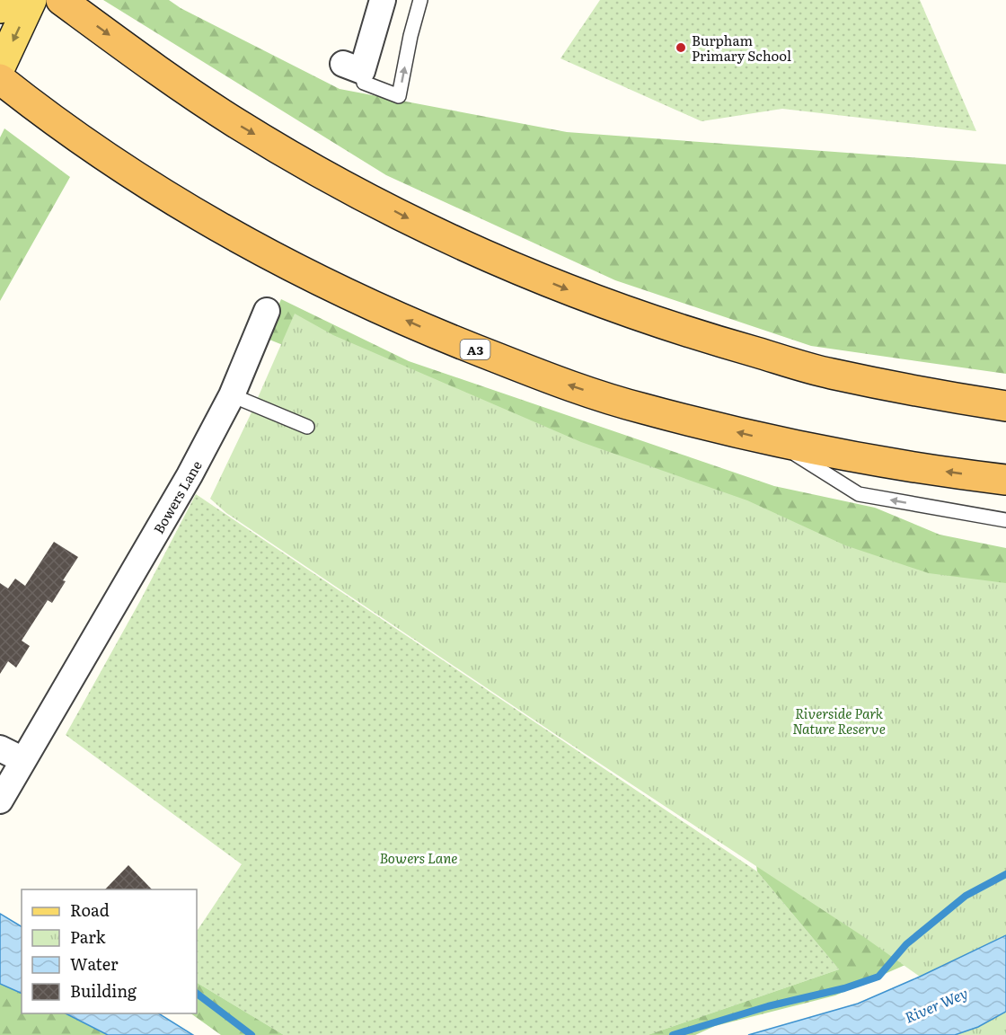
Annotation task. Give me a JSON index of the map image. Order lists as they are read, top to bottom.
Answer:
{
  "streets": {
    "highway": ["A3"],
    "street": ["Bowers Lane"]
  },
  "water": ["River Wey"],
  "parks": ["Riverside Park Nature Reserve", "Bowers Lane"],
  "places": ["Burpham Primary School"],
  "legend": [
    "Road",
    "Park",
    "Water",
    "Building"
  ]
}
